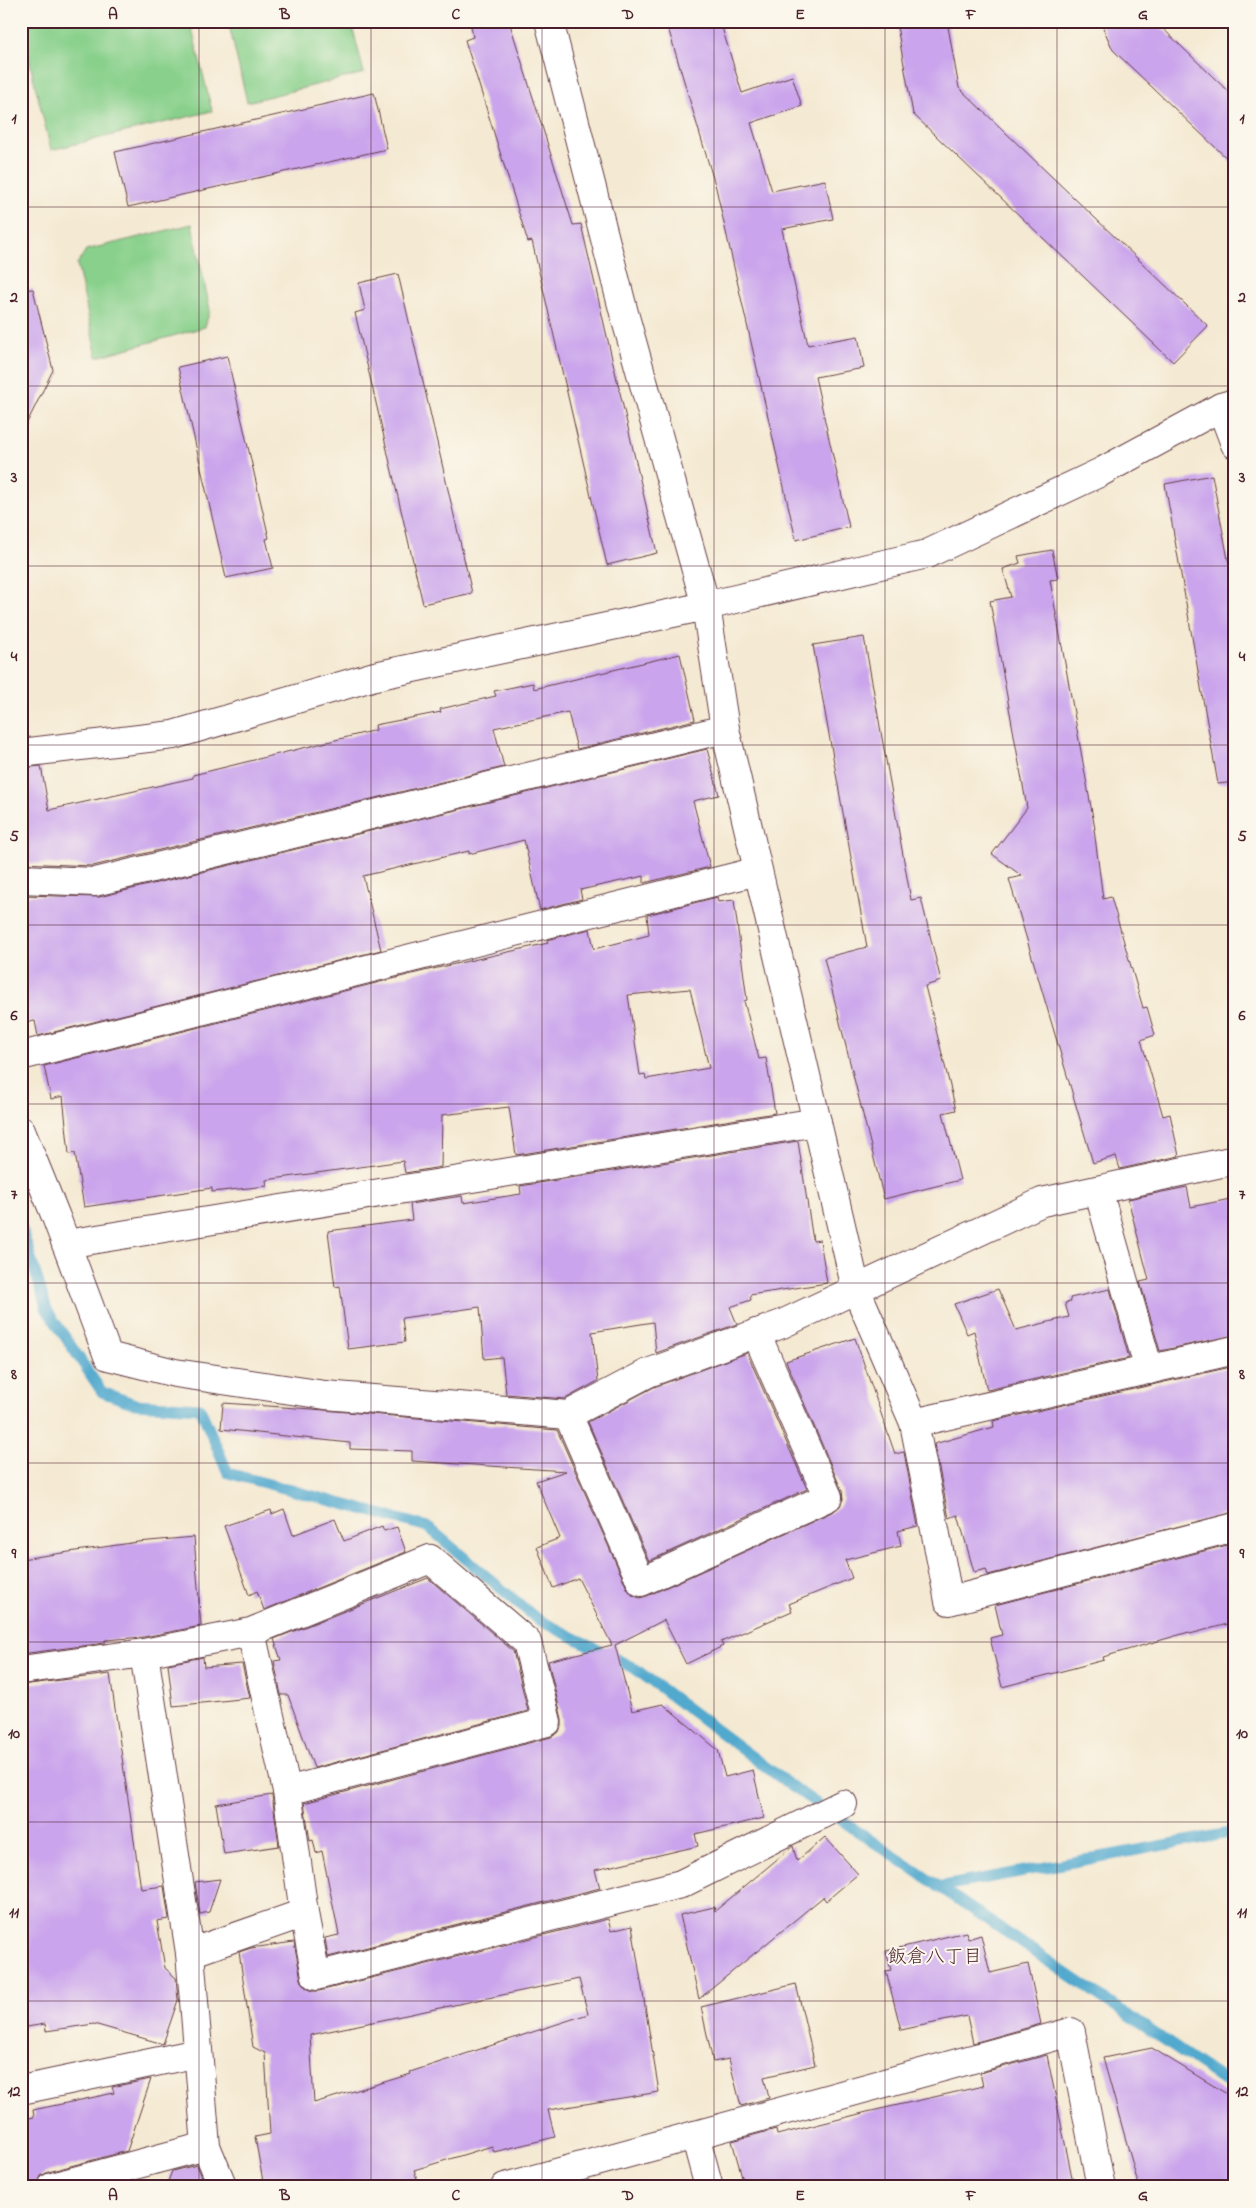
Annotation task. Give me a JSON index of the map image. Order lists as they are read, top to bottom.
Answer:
{
  "districts": ["飯倉八丁目"],
  "grid": {
    "columns": [
      "A",
      "B",
      "C",
      "D",
      "E",
      "F",
      "G"
    ],
    "rows": [
      "1",
      "2",
      "3",
      "4",
      "5",
      "6",
      "7",
      "8",
      "9",
      "10",
      "11",
      "12"
    ]
  }
}
